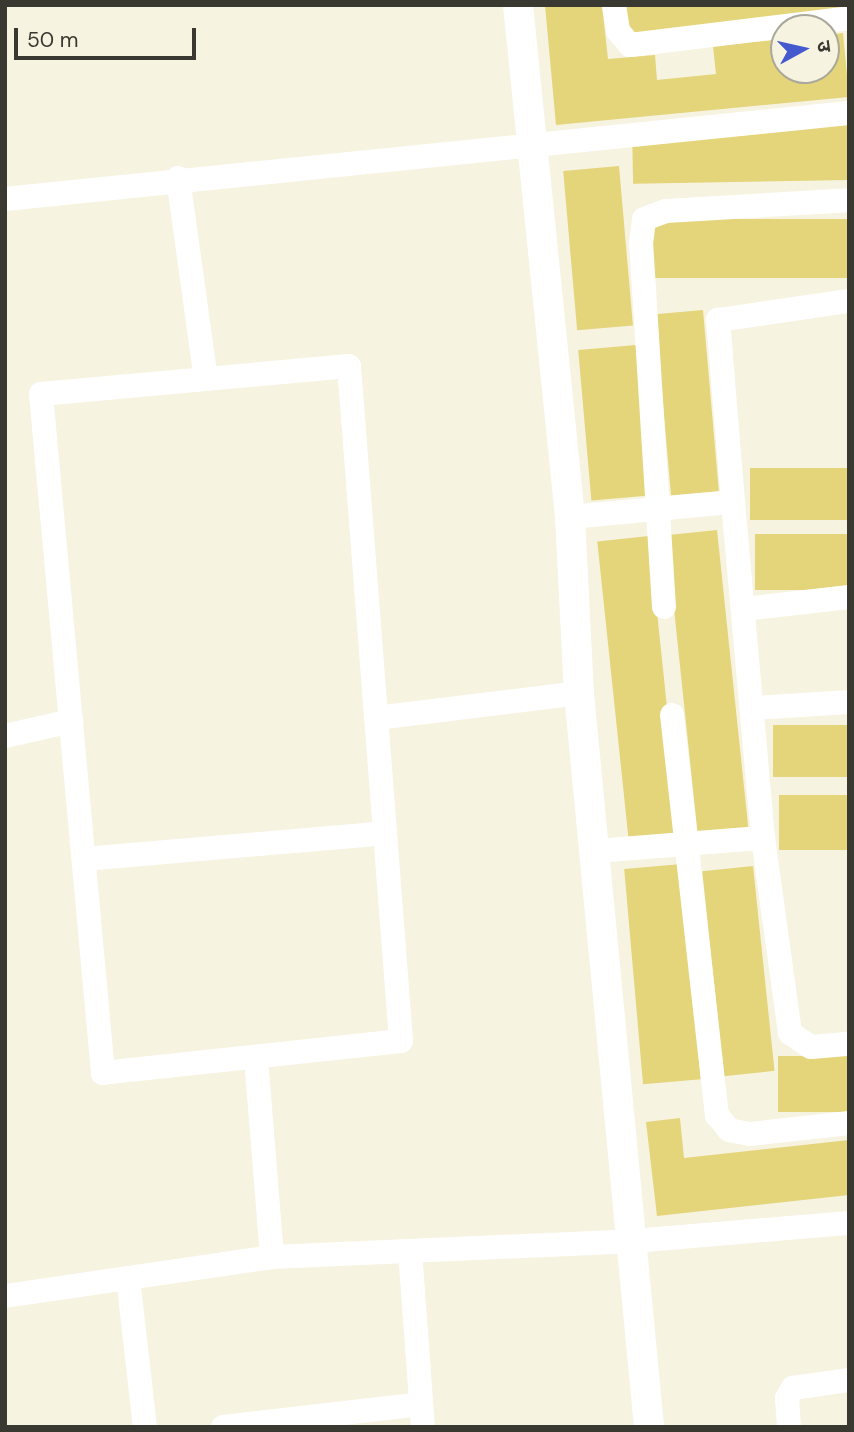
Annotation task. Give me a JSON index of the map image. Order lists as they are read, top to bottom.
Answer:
{
  "scale_bar": "50 m",
  "north": "right"
}
